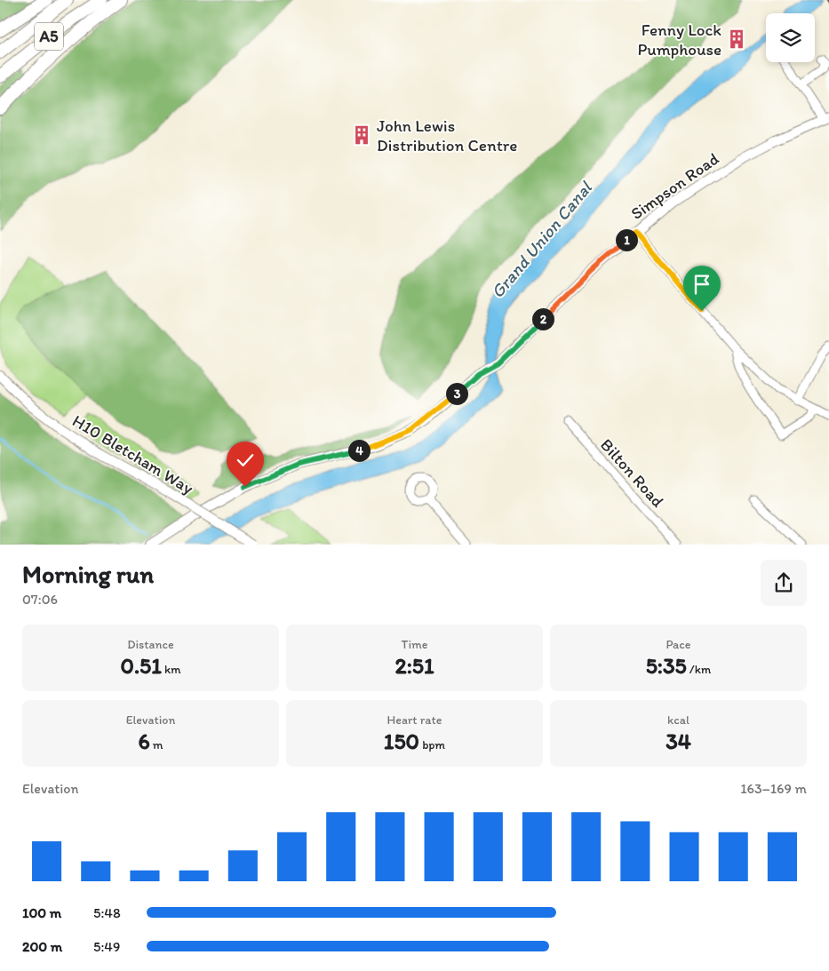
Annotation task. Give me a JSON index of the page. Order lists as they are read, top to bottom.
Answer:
{
  "streets": {
    "highway": ["A5"],
    "street": ["Simpson Road", "H10 Bletcham Way", "Bilton Road"]
  },
  "water": ["Grand Union Canal"],
  "places": {
    "building": ["Fenny Lock Pumphouse", "John Lewis Distribution Centre"]
  },
  "page": {
    "pins": [
      "1",
      "2",
      "3",
      "4"
    ],
    "heading": ["Morning run", "07:06"],
    "stats": [
      ["Distance", "0.51 km"],
      ["Time", "2:51"],
      ["Pace", "5:35 /km"],
      ["Elevation", "6 m"],
      ["Heart rate", "150 bpm"],
      ["kcal", "34"]
    ],
    "chart": ["Elevation", "163–169 m"],
    "list": [
      {
        "name": "100 m",
        "note": "5:48"
      },
      {
        "name": "200 m",
        "note": "5:49"
      }
    ]
  }
}
